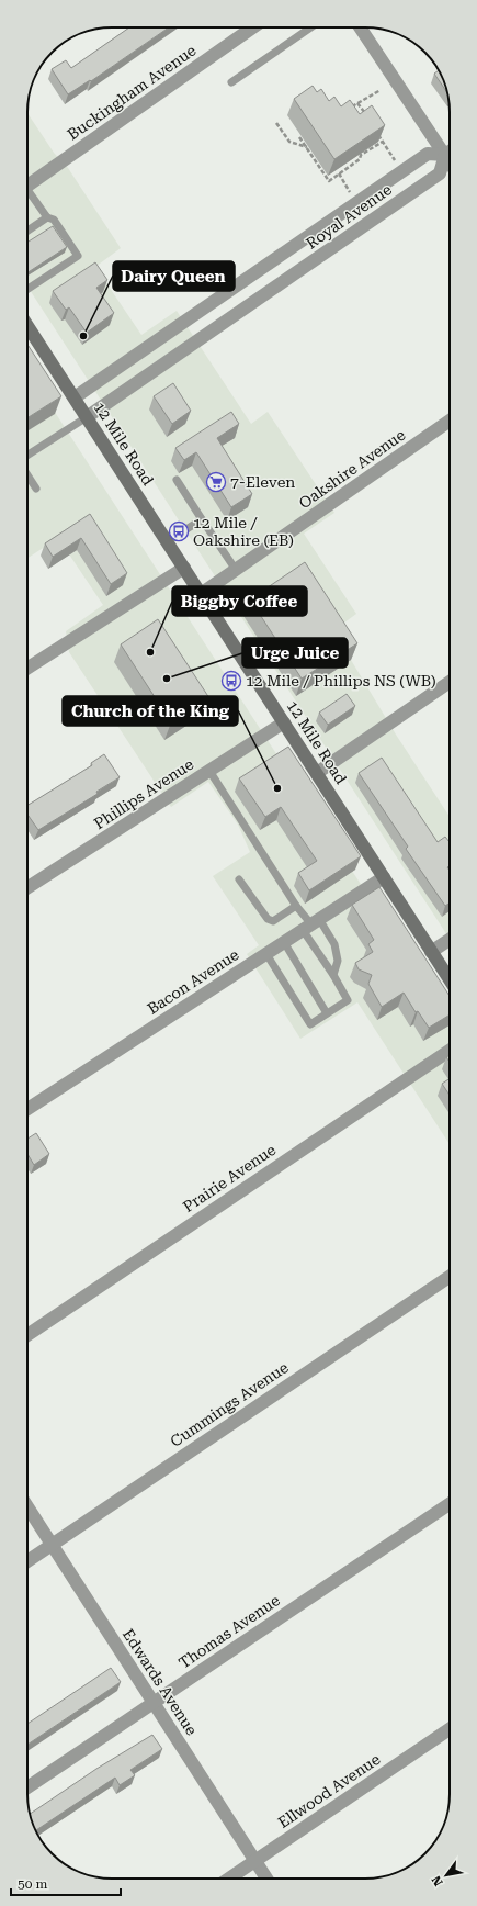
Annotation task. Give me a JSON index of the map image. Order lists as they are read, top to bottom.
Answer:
{
  "streets": {
    "main road": ["12 Mile Road"],
    "street": [
      "Buckingham Avenue",
      "Royal Avenue",
      "Oakshire Avenue",
      "Phillips Avenue",
      "Bacon Avenue",
      "Prairie Avenue",
      "Cummings Avenue",
      "Thomas Avenue",
      "Edwards Avenue",
      "Ellwood Avenue"
    ]
  },
  "crossings": [
    ["Royal Avenue", "12 Mile Road"],
    ["12 Mile Road", "Oakshire Avenue"],
    ["12 Mile Road", "Phillips Avenue"],
    ["12 Mile Road", "Bacon Avenue"],
    ["Cummings Avenue", "Edwards Avenue"],
    ["Thomas Avenue", "Edwards Avenue"],
    ["Edwards Avenue", "Ellwood Avenue"]
  ],
  "places": {
    "other": [
      "Dairy Queen",
      "Biggby Coffee",
      "Urge Juice",
      "Church of the King"
    ],
    "supermarket": ["7-Eleven"],
    "bus stop": ["12 Mile / Oakshire (EB)", "12 Mile / Phillips NS (WB)"]
  },
  "scale_bar": "50 m",
  "north": "bottom left"
}
